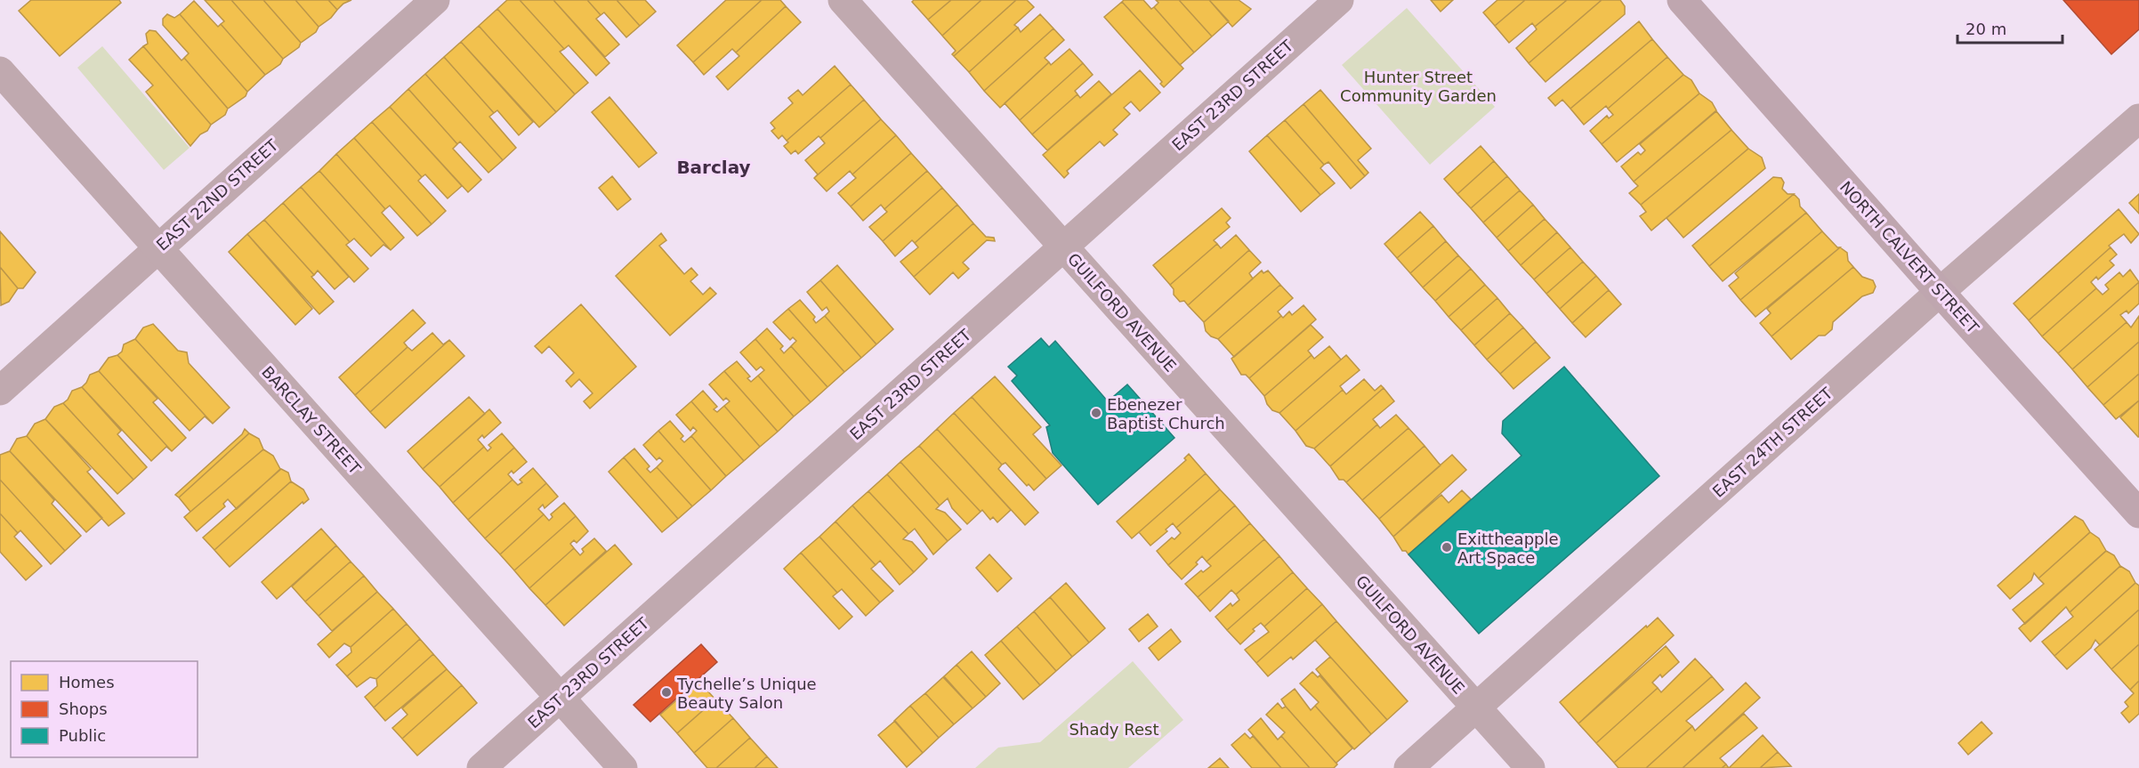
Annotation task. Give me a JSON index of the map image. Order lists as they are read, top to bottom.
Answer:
{
  "streets": {
    "main road": ["NORTH CALVERT STREET"],
    "street": [
      "EAST 23RD STREET",
      "EAST 22ND STREET",
      "GUILFORD AVENUE",
      "BARCLAY STREET",
      "EAST 24TH STREET"
    ]
  },
  "crossings": [
    ["EAST 23RD STREET", "GUILFORD AVENUE"],
    ["EAST 23RD STREET", "BARCLAY STREET"],
    ["EAST 22ND STREET", "BARCLAY STREET"],
    ["NORTH CALVERT STREET", "EAST 24TH STREET"],
    ["GUILFORD AVENUE", "EAST 24TH STREET"]
  ],
  "districts": ["Barclay"],
  "parks": ["Hunter Street Community Garden", "Shady Rest"],
  "places": ["Ebenezer Baptist Church", "Exittheapple Art Space", "Tychelle’s Unique Beauty Salon"],
  "legend": ["Homes", "Shops", "Public"],
  "scale_bar": "20 m"
}
